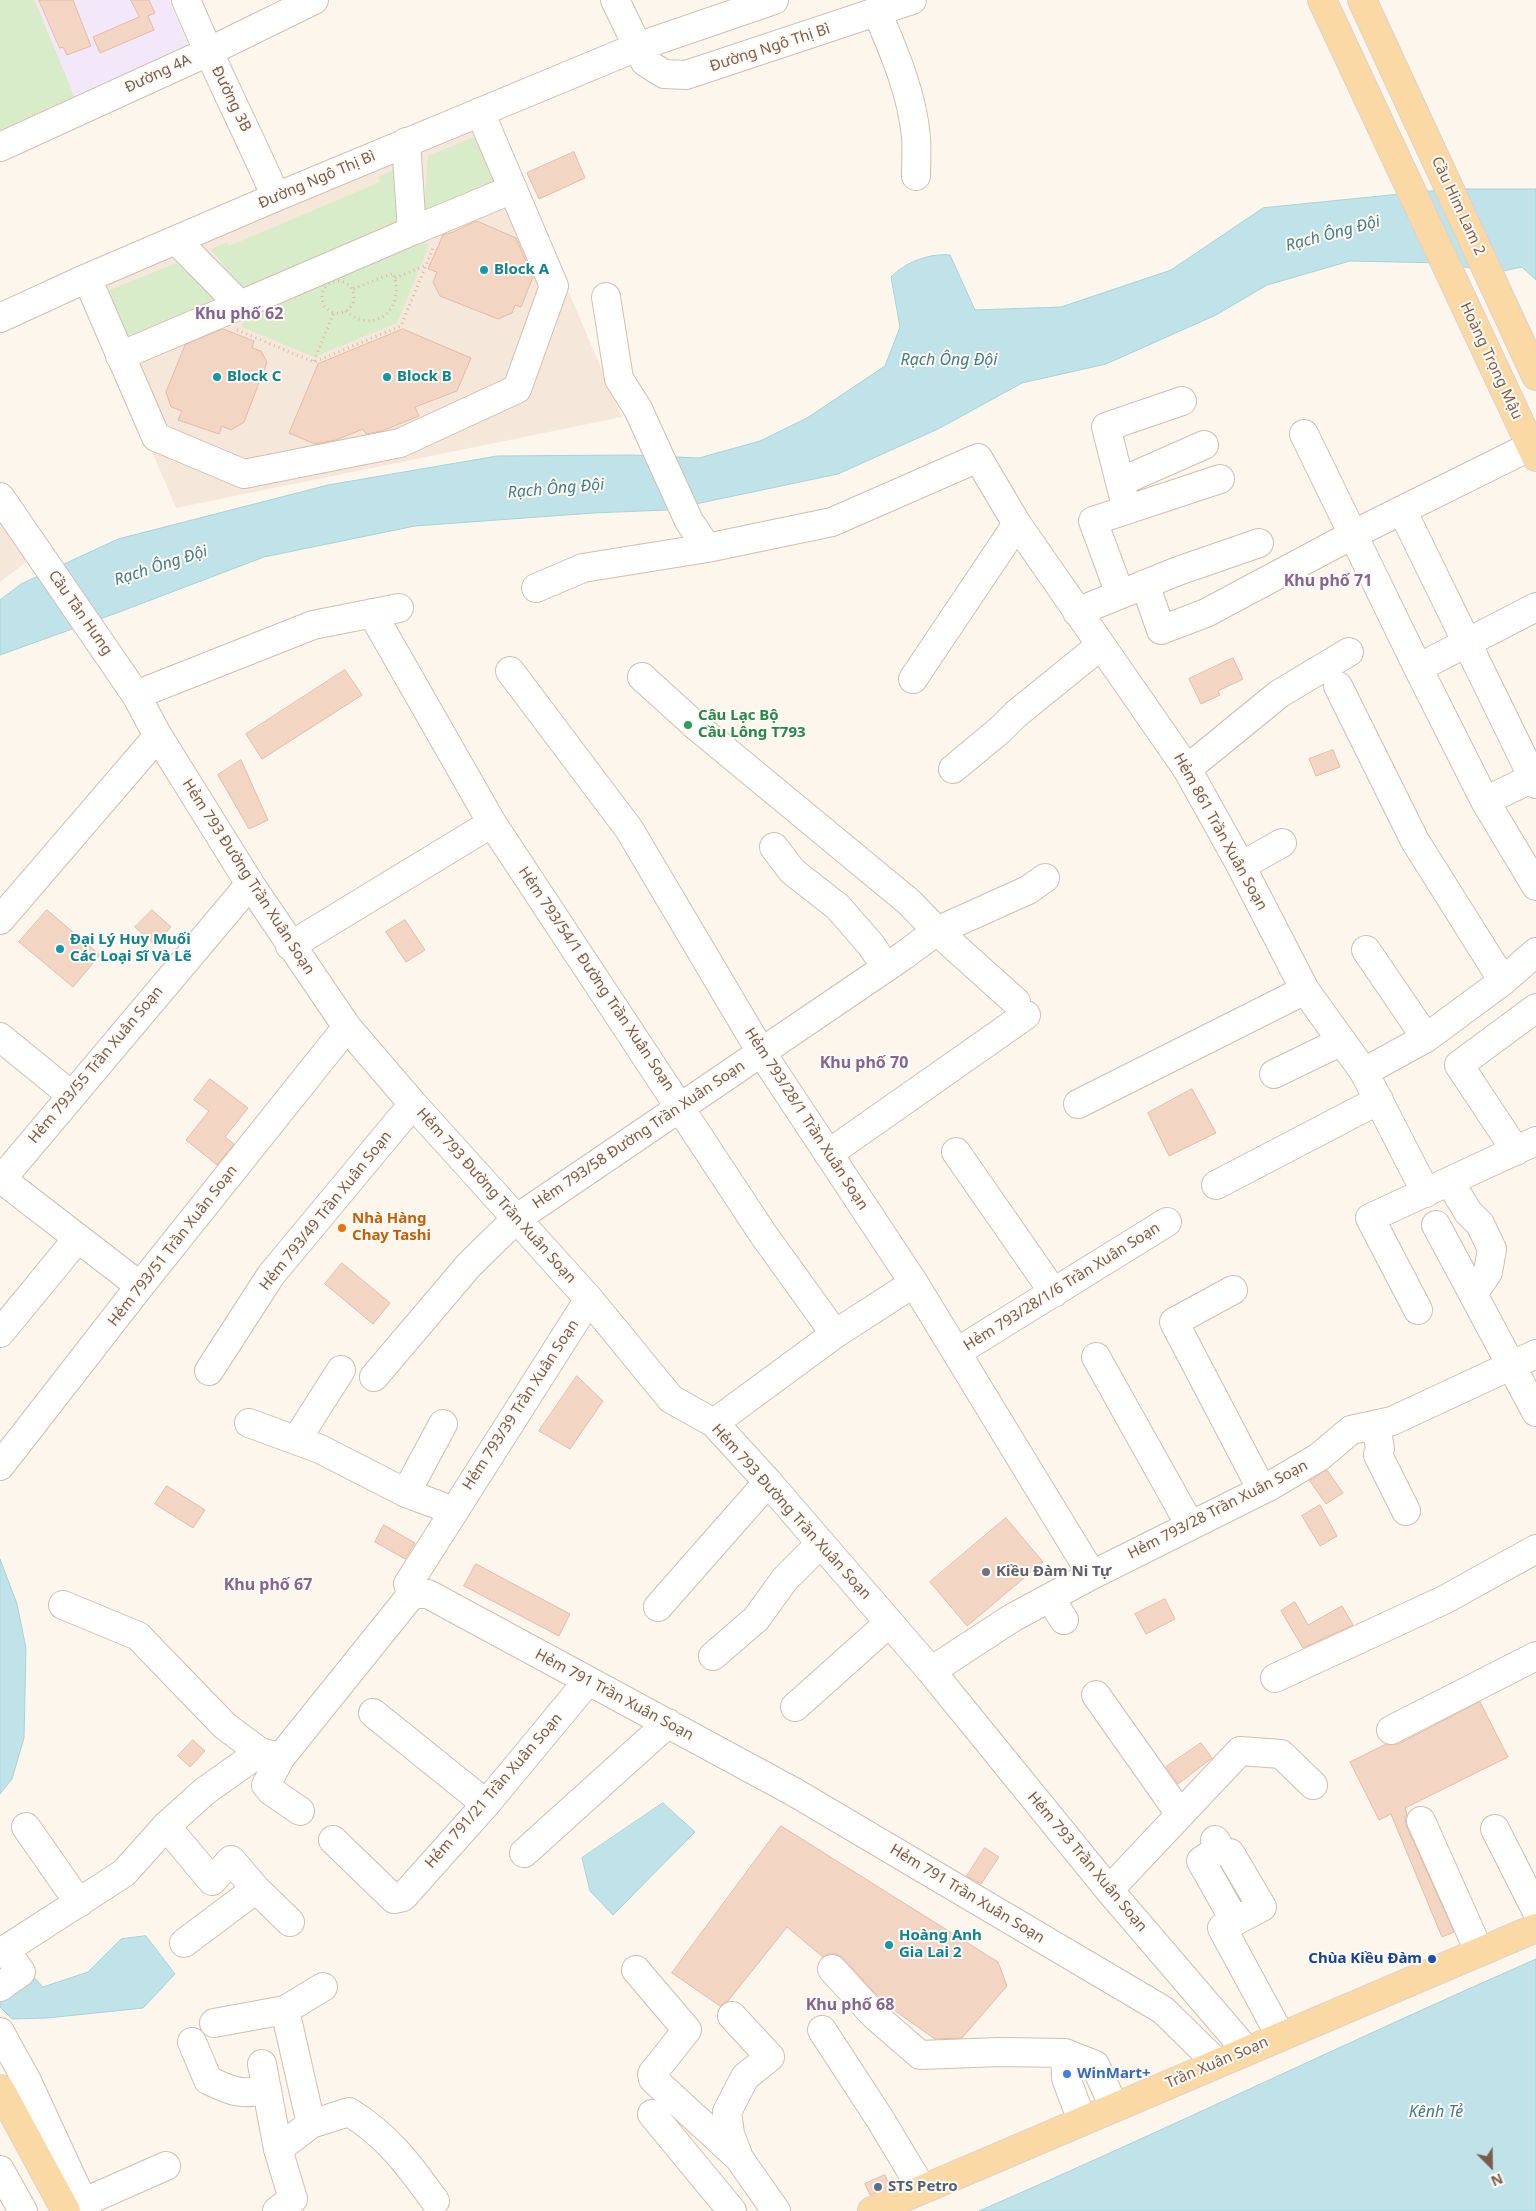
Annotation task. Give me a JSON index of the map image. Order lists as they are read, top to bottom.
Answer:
{
  "streets": {
    "main road": ["Cầu Him Lam 2", "Hoàng Trọng Mậu", "Trần Xuân Soạn"],
    "street": [
      "Đường Ngô Thị Bì",
      "Đường 4A",
      "Đường 3B",
      "Cầu Tân Hưng",
      "Hẻm 861 Trần Xuân Soạn",
      "Hẻm 793 Đường Trần Xuân Soạn",
      "Hẻm 793/54/1 Đường Trần Xuân Soạn",
      "Hẻm 793/55 Trần Xuân Soạn",
      "Hẻm 793/28/1 Trần Xuân Soạn",
      "Hẻm 793/58 Đường Trần Xuân Soạn",
      "Hẻm 793/49 Trần Xuân Soạn",
      "Hẻm 793/51 Trần Xuân Soạn",
      "Hẻm 793/28/1/6 Trần Xuân Soạn",
      "Hẻm 793/39 Trần Xuân Soạn",
      "Hẻm 793/28 Trần Xuân Soạn",
      "Hẻm 791 Trần Xuân Soạn",
      "Hẻm 791/21 Trần Xuân Soạn",
      "Hẻm 793 Trần Xuân Soạn"
    ]
  },
  "crossings": [
    ["Đường Ngô Thị Bì", "Đường 3B"],
    ["Đường 4A", "Đường 3B"],
    ["Cầu Tân Hưng", "Hẻm 793 Đường Trần Xuân Soạn"],
    ["Hẻm 793 Đường Trần Xuân Soạn", "Hẻm 793/55 Trần Xuân Soạn"],
    ["Hẻm 793 Đường Trần Xuân Soạn", "Hẻm 793/58 Đường Trần Xuân Soạn"],
    ["Hẻm 793 Đường Trần Xuân Soạn", "Hẻm 793/49 Trần Xuân Soạn"],
    ["Hẻm 793 Đường Trần Xuân Soạn", "Hẻm 793/51 Trần Xuân Soạn"],
    ["Hẻm 793 Đường Trần Xuân Soạn", "Hẻm 793/39 Trần Xuân Soạn"],
    ["Hẻm 793 Đường Trần Xuân Soạn", "Hẻm 793/28 Trần Xuân Soạn"],
    ["Hẻm 793 Đường Trần Xuân Soạn", "Hẻm 793 Trần Xuân Soạn"],
    ["Hẻm 793/54/1 Đường Trần Xuân Soạn", "Hẻm 793/58 Đường Trần Xuân Soạn"],
    ["Hẻm 793/55 Trần Xuân Soạn", "Hẻm 793/51 Trần Xuân Soạn"],
    ["Hẻm 793/28/1 Trần Xuân Soạn", "Hẻm 793/58 Đường Trần Xuân Soạn"],
    ["Hẻm 793/28/1 Trần Xuân Soạn", "Hẻm 793/28/1/6 Trần Xuân Soạn"],
    ["Hẻm 793/28/1 Trần Xuân Soạn", "Hẻm 793/28 Trần Xuân Soạn"],
    ["Hẻm 793/39 Trần Xuân Soạn", "Hẻm 791 Trần Xuân Soạn"],
    ["Hẻm 793/28 Trần Xuân Soạn", "Hẻm 793 Trần Xuân Soạn"],
    ["Hẻm 791 Trần Xuân Soạn", "Hẻm 791/21 Trần Xuân Soạn"],
    ["Hẻm 791 Trần Xuân Soạn", "Trần Xuân Soạn"],
    ["Hẻm 793 Trần Xuân Soạn", "Trần Xuân Soạn"]
  ],
  "districts": [
    "Khu phố 62",
    "Khu phố 71",
    "Khu phố 70",
    "Khu phố 67",
    "Khu phố 68"
  ],
  "water": ["Rạch Ông Đội", "Kênh Tẻ"],
  "places": [
    "Block A",
    "Block C",
    "Block B",
    "Câu Lạc Bộ Cầu Lông T793",
    "Đại Lý Huy Muối Các Loại Sĩ Và Lẽ",
    "Nhà Hàng Chay Tashi",
    "Kiều Đàm Ni Tự",
    "Hoàng Anh Gia Lai 2",
    "Chùa Kiều Đàm",
    "WinMart+",
    "STS Petro"
  ],
  "north": "bottom right"
}
